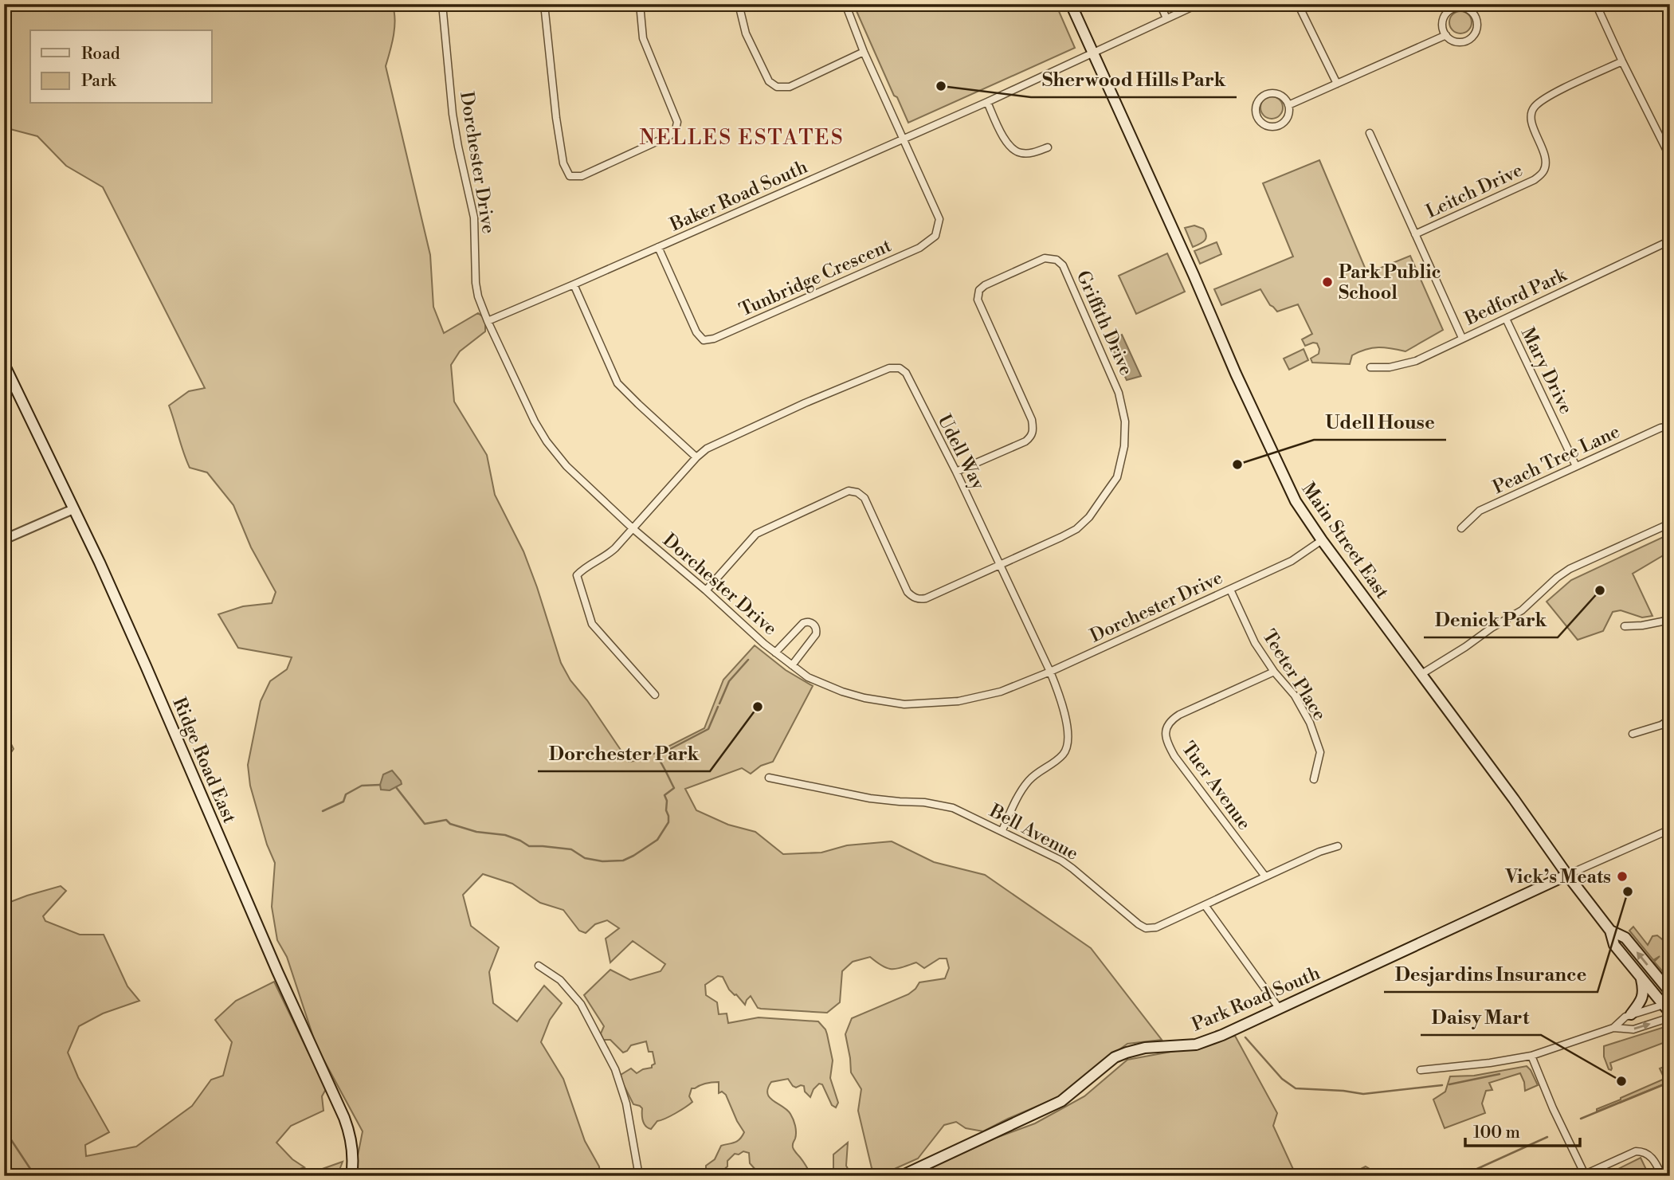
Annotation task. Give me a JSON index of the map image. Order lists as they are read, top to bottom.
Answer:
{
  "streets": {
    "main road": ["Main Street East", "Ridge Road East", "Park Road South"],
    "street": [
      "Dorchester Drive",
      "Leitch Drive",
      "Baker Road South",
      "Tunbridge Crescent",
      "Bedford Park",
      "Griffith Drive",
      "Mary Drive",
      "Udell Way",
      "Peach Tree Lane",
      "Teeter Place",
      "Tuer Avenue",
      "Bell Avenue"
    ]
  },
  "crossings": [
    ["Dorchester Drive", "Baker Road South"],
    ["Dorchester Drive", "Udell Way"],
    ["Dorchester Drive", "Main Street East"],
    ["Dorchester Drive", "Teeter Place"],
    ["Baker Road South", "Tunbridge Crescent"],
    ["Baker Road South", "Main Street East"],
    ["Bedford Park", "Mary Drive"],
    ["Griffith Drive", "Udell Way"],
    ["Mary Drive", "Peach Tree Lane"],
    ["Udell Way", "Bell Avenue"],
    ["Main Street East", "Park Road South"],
    ["Teeter Place", "Tuer Avenue"]
  ],
  "districts": ["NELLES ESTATES"],
  "places": [
    "Sherwood Hills Park",
    "Park Public School",
    "Udell House",
    "Denick Park",
    "Dorchester Park",
    "Vick’s Meats",
    "Desjardins Insurance",
    "Daisy Mart"
  ],
  "legend": ["Road", "Park"],
  "scale_bar": "100 m"
}
